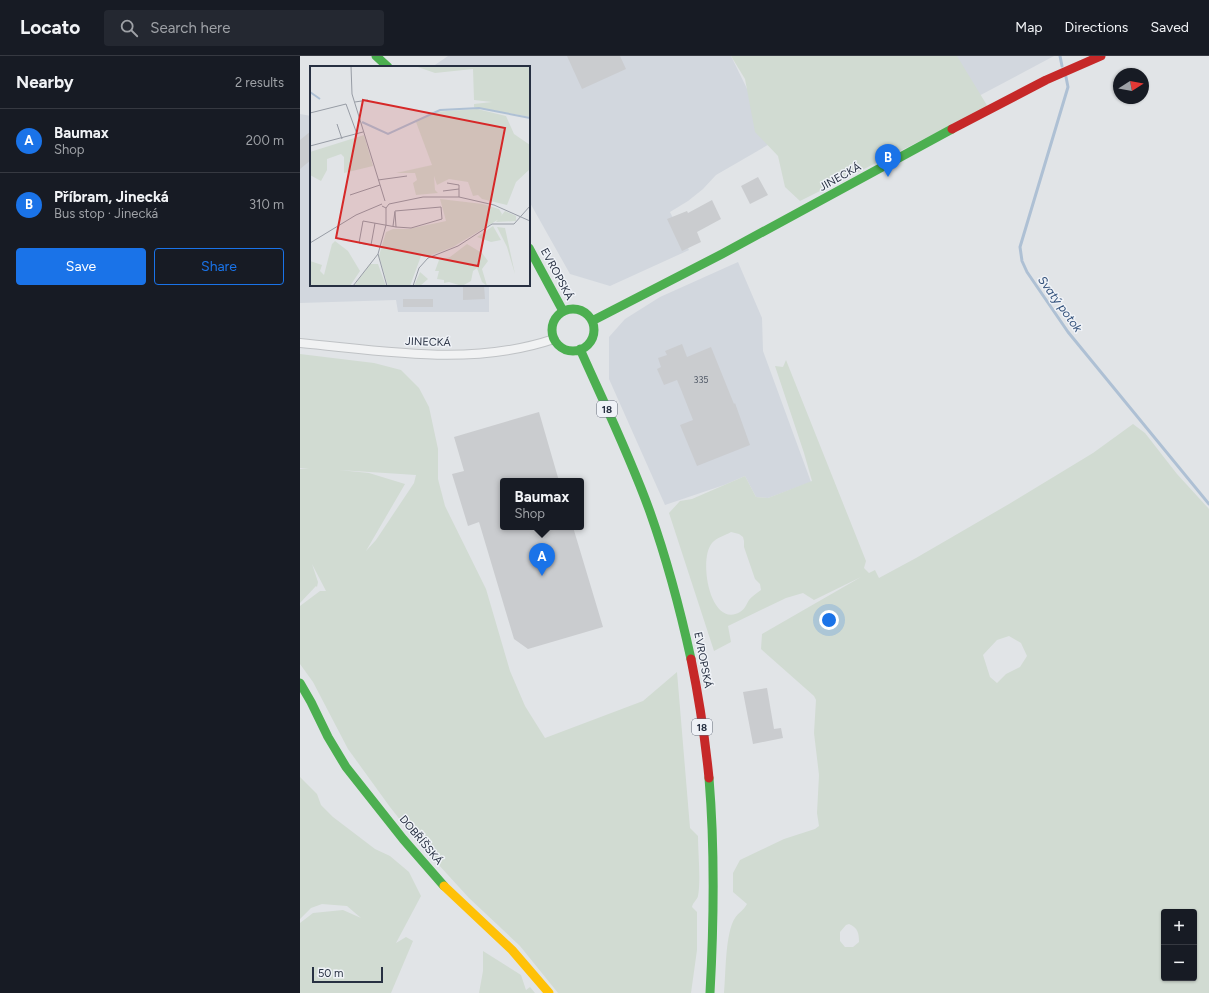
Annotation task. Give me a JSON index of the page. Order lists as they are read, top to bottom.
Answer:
{
  "streets": {
    "main road": [
      "JINECKÁ",
      "EVROPSKÁ",
      "18",
      "DOBŘÍŠSKÁ"
    ]
  },
  "crossings": [
    ["JINECKÁ", "EVROPSKÁ"]
  ],
  "water": ["Svatý potok"],
  "house_numbers": ["335"],
  "scale_bar": "50 m",
  "north": "right",
  "page": {
    "header": "Locato",
    "search": "Search here",
    "nav": ["Map", "Directions", "Saved"],
    "heading": ["Nearby", "2 results"],
    "list": [
      {
        "mark": "A",
        "name": "Baumax",
        "note": "Shop",
        "value": "200 m"
      },
      {
        "mark": "B",
        "name": "Příbram, Jinecká",
        "note": "Bus stop · Jinecká",
        "value": "310 m"
      }
    ],
    "pins": ["B", "A"],
    "buttons": ["Save", "Share"],
    "popup": ["Baumax", "Shop"],
    "map_buttons": ["+", "−"],
    "scale": "50 m"
  }
}
